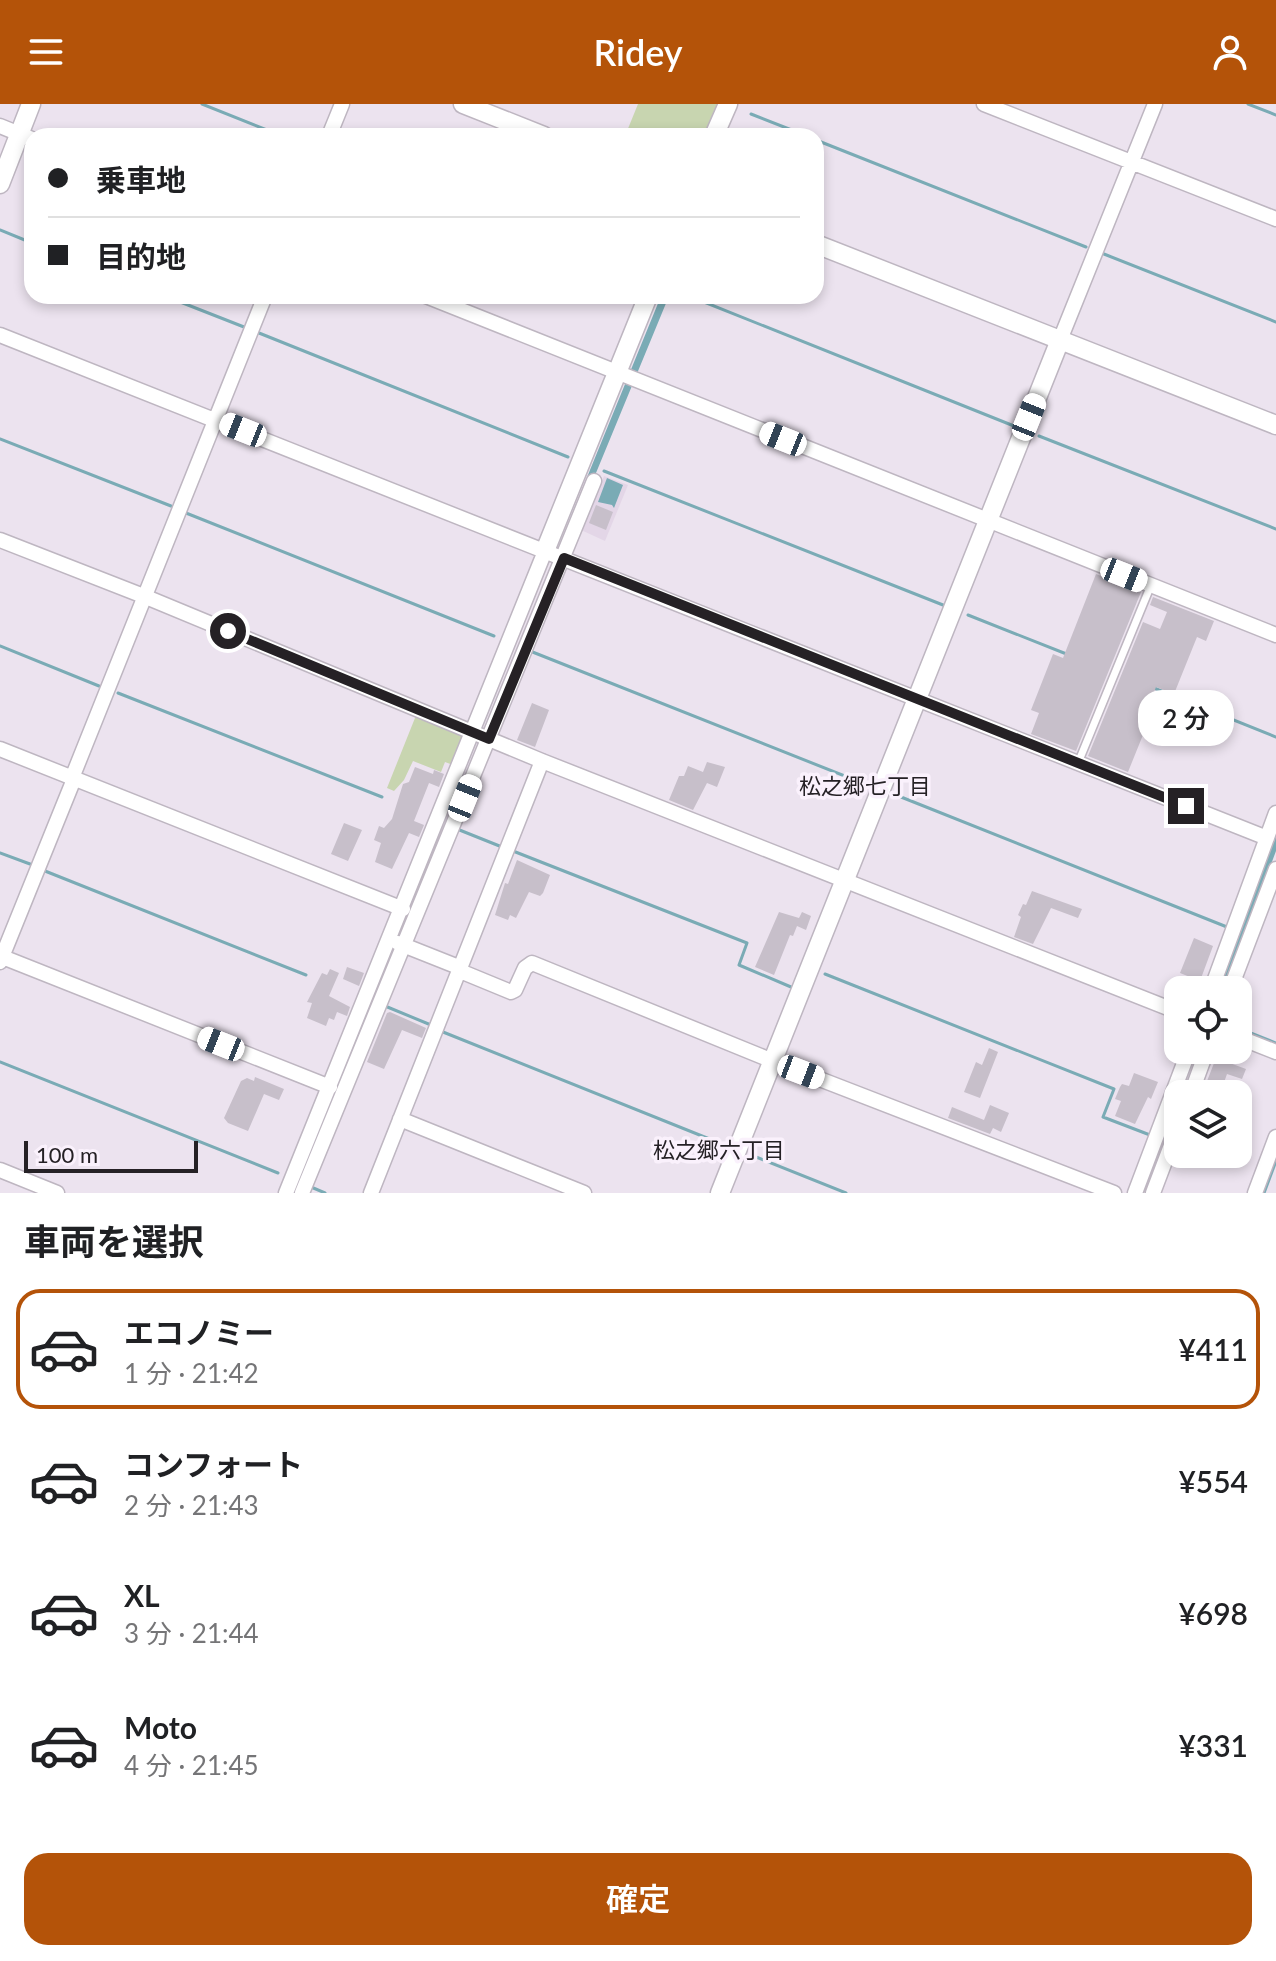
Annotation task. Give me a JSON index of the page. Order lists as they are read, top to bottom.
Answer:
{
  "districts": ["松之郷七丁目", "松之郷六丁目"],
  "scale_bar": "100 m",
  "page": {
    "header": "Ridey",
    "banner": ["乗車地", "目的地"],
    "bubble": "2 分",
    "scale": "100 m",
    "heading": "車両を選択",
    "list": [
      {
        "name": "エコノミー",
        "note": "1 分 · 21:42",
        "value": "¥411"
      },
      {
        "name": "コンフォート",
        "note": "2 分 · 21:43",
        "value": "¥554"
      },
      {
        "name": "XL",
        "note": "3 分 · 21:44",
        "value": "¥698"
      },
      {
        "name": "Moto",
        "note": "4 分 · 21:45",
        "value": "¥331"
      }
    ],
    "buttons": "確定"
  }
}
